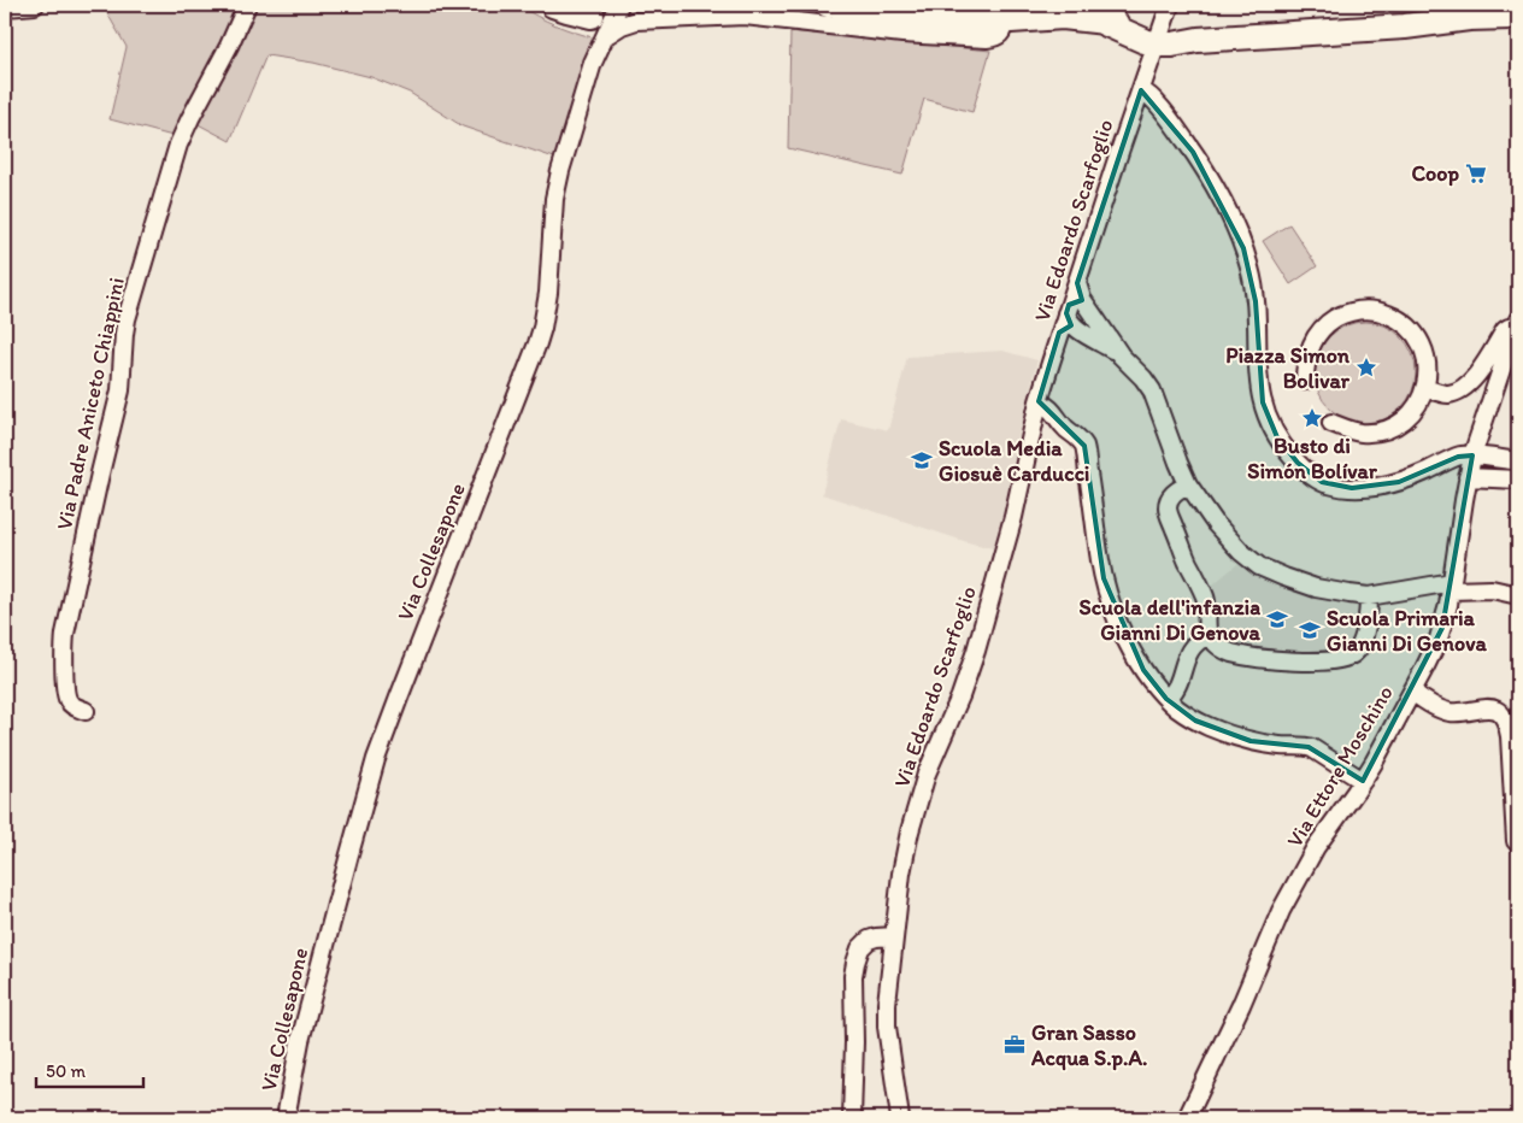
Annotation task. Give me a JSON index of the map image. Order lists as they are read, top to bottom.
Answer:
{
  "streets": {
    "street": [
      "Via Edoardo Scarfoglio",
      "Via Padre Aniceto Chiappini",
      "Via Collesapone",
      "Via Ettore Moschino"
    ]
  },
  "places": {
    "supermarket": ["Coop"],
    "place": ["Piazza Simon Bolivar", "Busto di Simón Bolívar"],
    "school or university": ["Scuola Media Giosuè Carducci", "Scuola dell'infanzia Gianni Di Genova", "Scuola Primaria Gianni Di Genova"],
    "office": ["Gran Sasso Acqua S.p.A."]
  },
  "scale_bar": "50 m"
}
